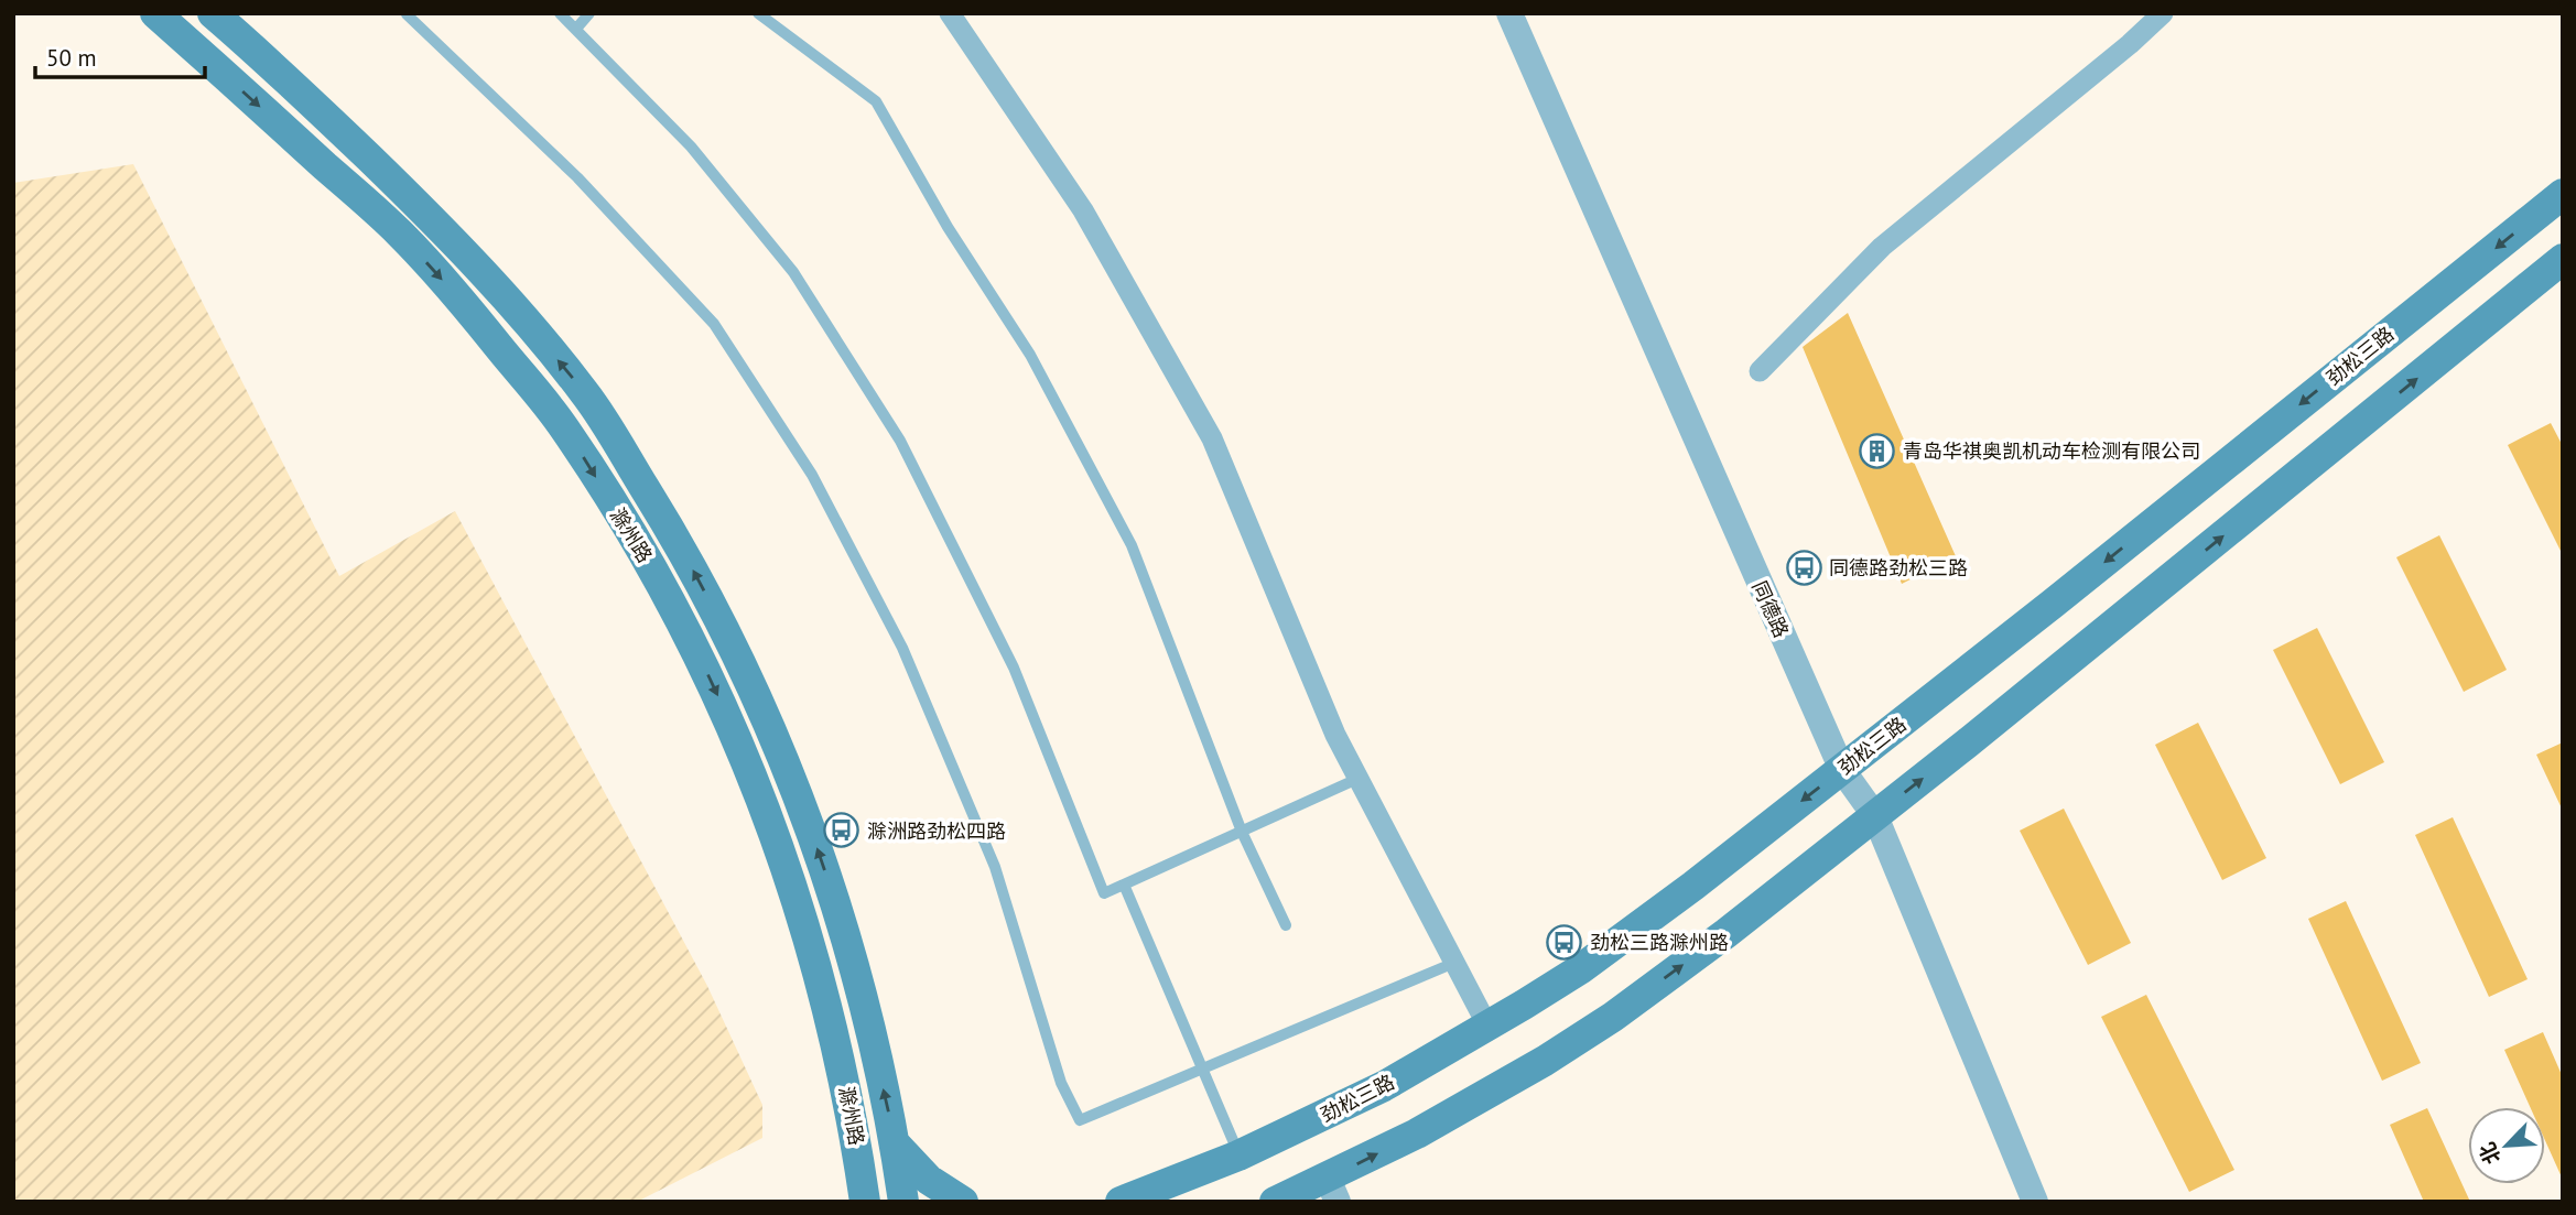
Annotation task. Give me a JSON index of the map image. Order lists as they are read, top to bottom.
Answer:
{
  "streets": {
    "main road": ["劲松三路", "滁州路"],
    "street": ["同德路"]
  },
  "crossings": [
    ["劲松三路", "同德路"]
  ],
  "places": {
    "building": ["青岛华祺奥凯机动车检测有限公司"],
    "bus stop": ["同德路劲松三路", "滁洲路劲松四路", "劲松三路滁州路"]
  },
  "scale_bar": "50 m",
  "north": "bottom left"
}
